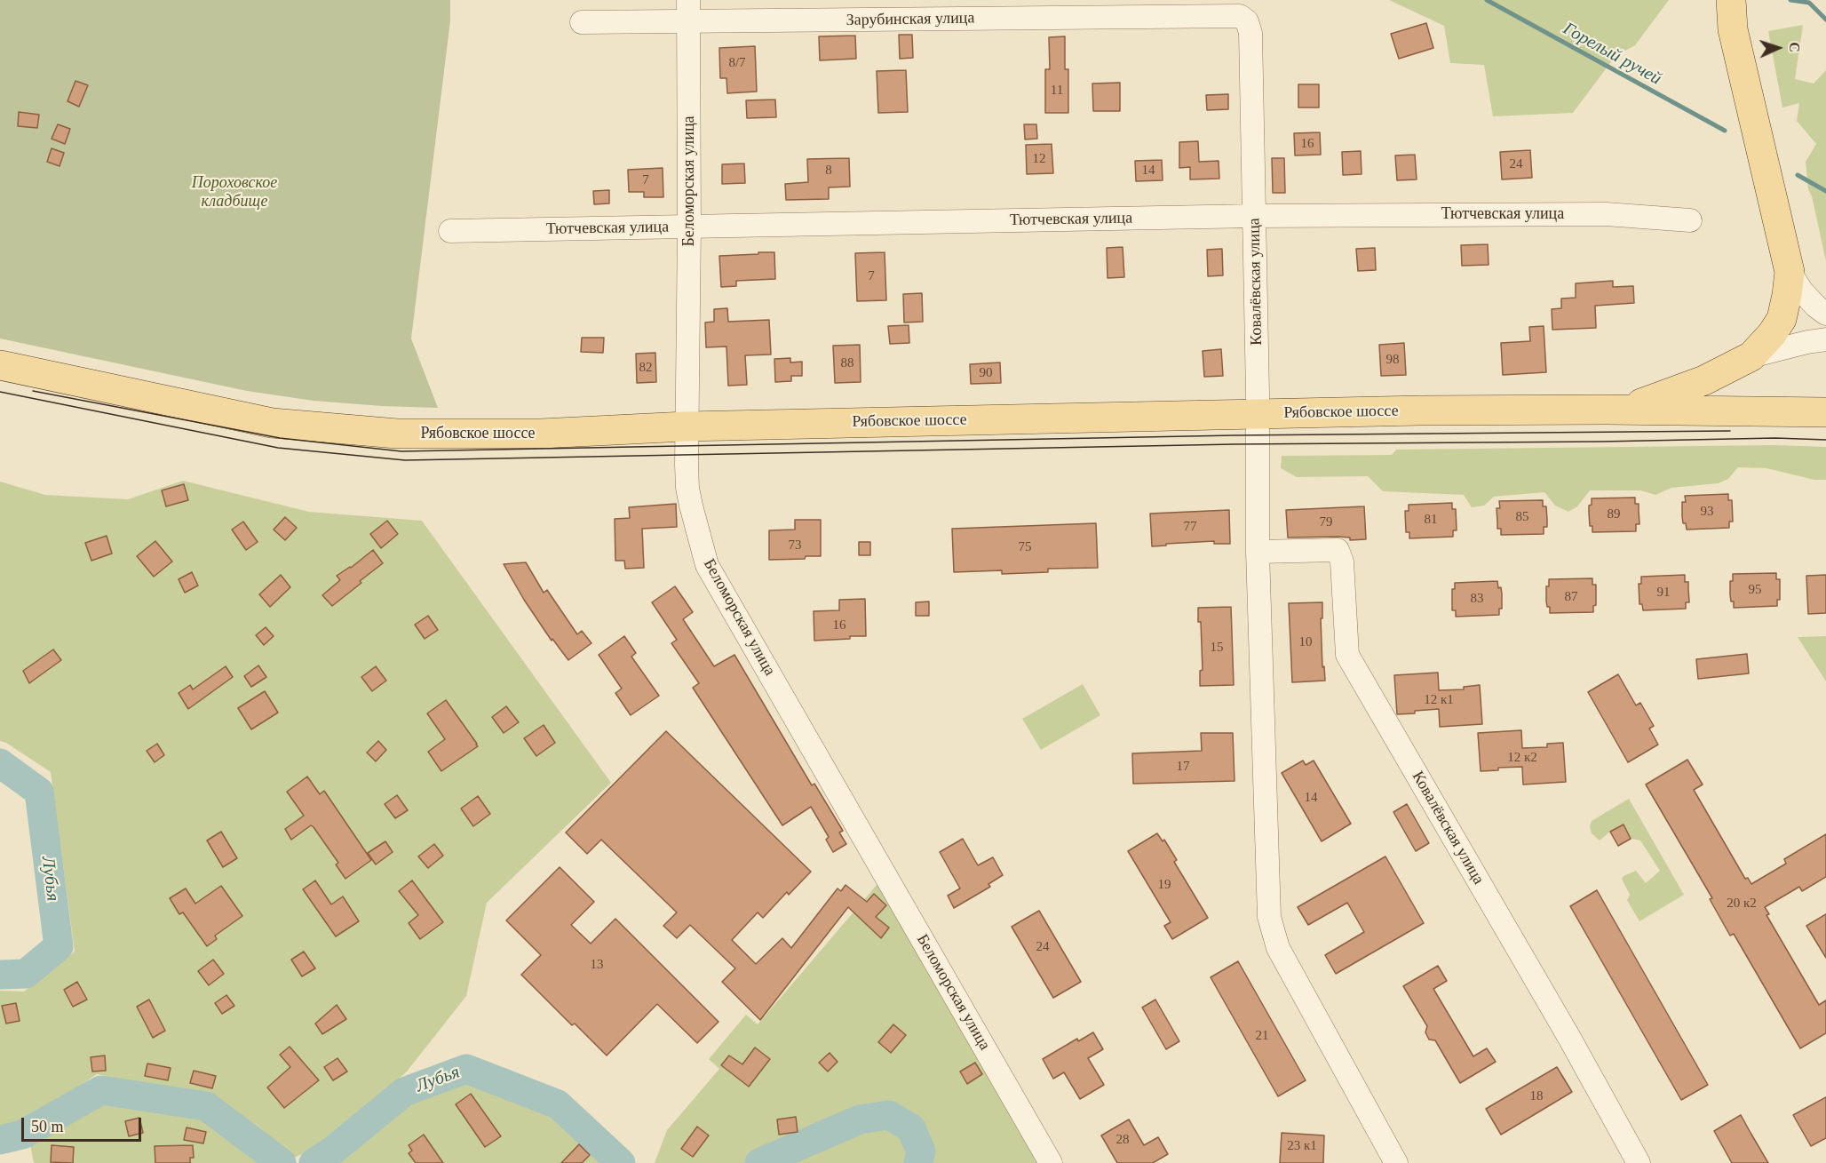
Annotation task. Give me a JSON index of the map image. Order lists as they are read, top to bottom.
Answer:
{
  "streets": {
    "main road": ["Рябовское шоссе"],
    "street": [
      "Зарубинская улица",
      "Беломорская улица",
      "Тютчевская улица",
      "Ковалёвская улица"
    ]
  },
  "crossings": [
    ["Зарубинская улица", "Беломорская улица"],
    ["Зарубинская улица", "Ковалёвская улица"],
    ["Беломорская улица", "Тютчевская улица"],
    ["Беломорская улица", "Рябовское шоссе"],
    ["Тютчевская улица", "Ковалёвская улица"],
    ["Ковалёвская улица", "Рябовское шоссе"]
  ],
  "water": ["Горелый ручей", "Лубья"],
  "parks": ["Пороховское кладбище"],
  "house_numbers": [
    "8/7",
    "11",
    "16",
    "12",
    "24",
    "8",
    "14",
    "7",
    "7",
    "98",
    "88",
    "82",
    "90",
    "93",
    "89",
    "85",
    "81",
    "79",
    "77",
    "73",
    "75",
    "95",
    "91",
    "87",
    "83",
    "16",
    "10",
    "15",
    "12 к1",
    "12 к2",
    "17",
    "14",
    "19",
    "20 к2",
    "24",
    "13",
    "21",
    "18",
    "28",
    "23 к1"
  ],
  "scale_bar": "50 m",
  "north": "right"
}
